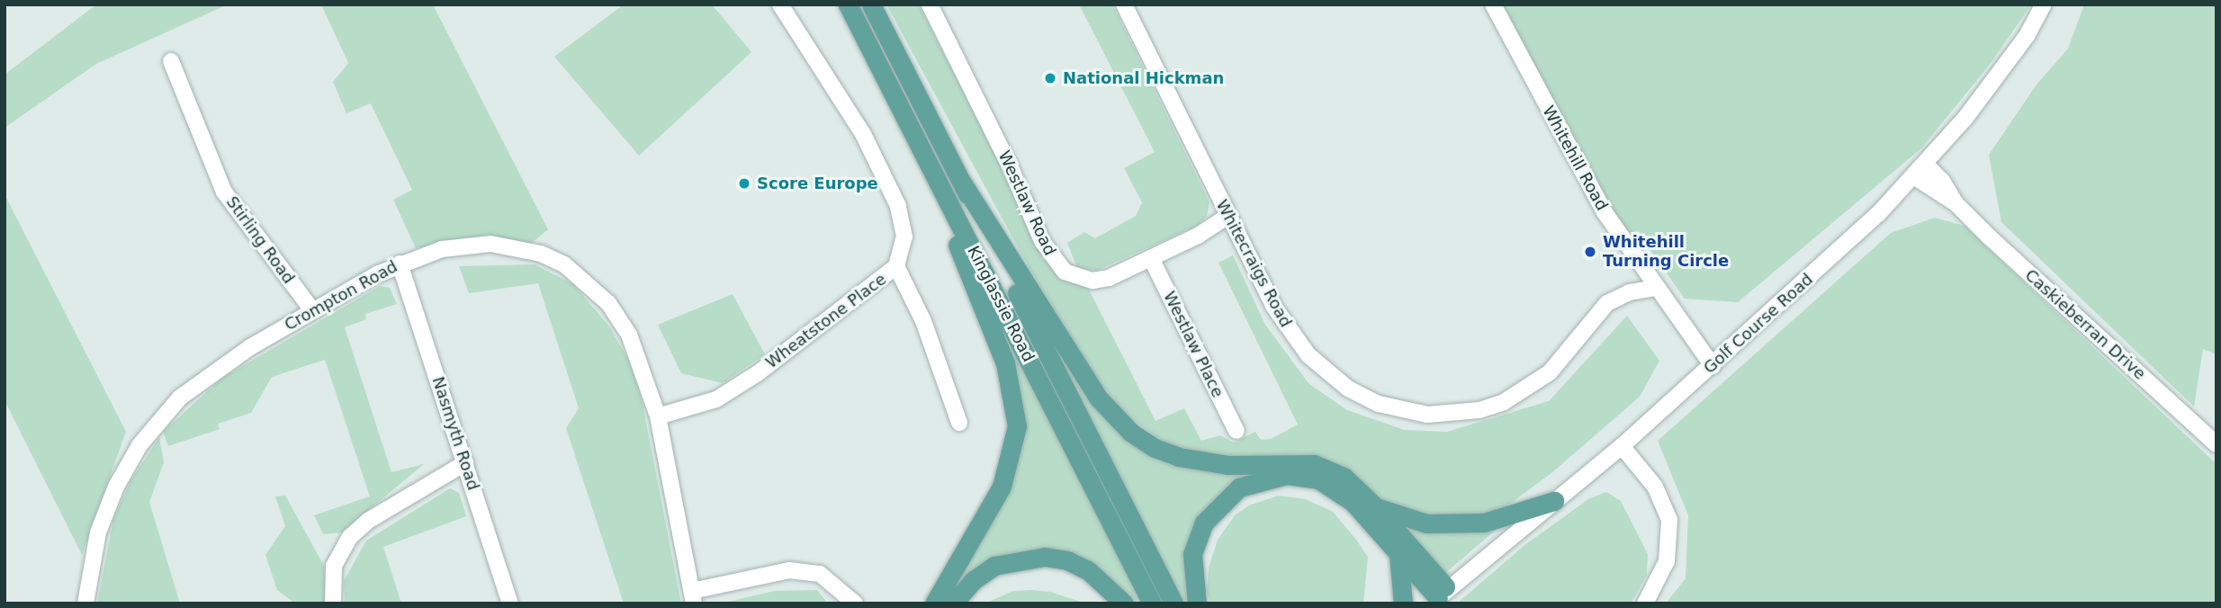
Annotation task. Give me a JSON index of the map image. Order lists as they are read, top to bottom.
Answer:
{
  "streets": {
    "main road": ["Kinglassie Road"],
    "street": [
      "Whitehill Road",
      "Westlaw Road",
      "Stirling Road",
      "Whitecraigs Road",
      "Crompton Road",
      "Wheatstone Place",
      "Golf Course Road",
      "Caskieberran Drive",
      "Westlaw Place",
      "Nasmyth Road"
    ]
  },
  "crossings": [
    ["Whitehill Road", "Whitecraigs Road"],
    ["Whitehill Road", "Golf Course Road"],
    ["Westlaw Road", "Whitecraigs Road"],
    ["Westlaw Road", "Westlaw Place"],
    ["Stirling Road", "Crompton Road"],
    ["Crompton Road", "Wheatstone Place"],
    ["Crompton Road", "Nasmyth Road"],
    ["Golf Course Road", "Caskieberran Drive"]
  ],
  "places": ["National Hickman", "Score Europe", "Whitehill Turning Circle"]
}
